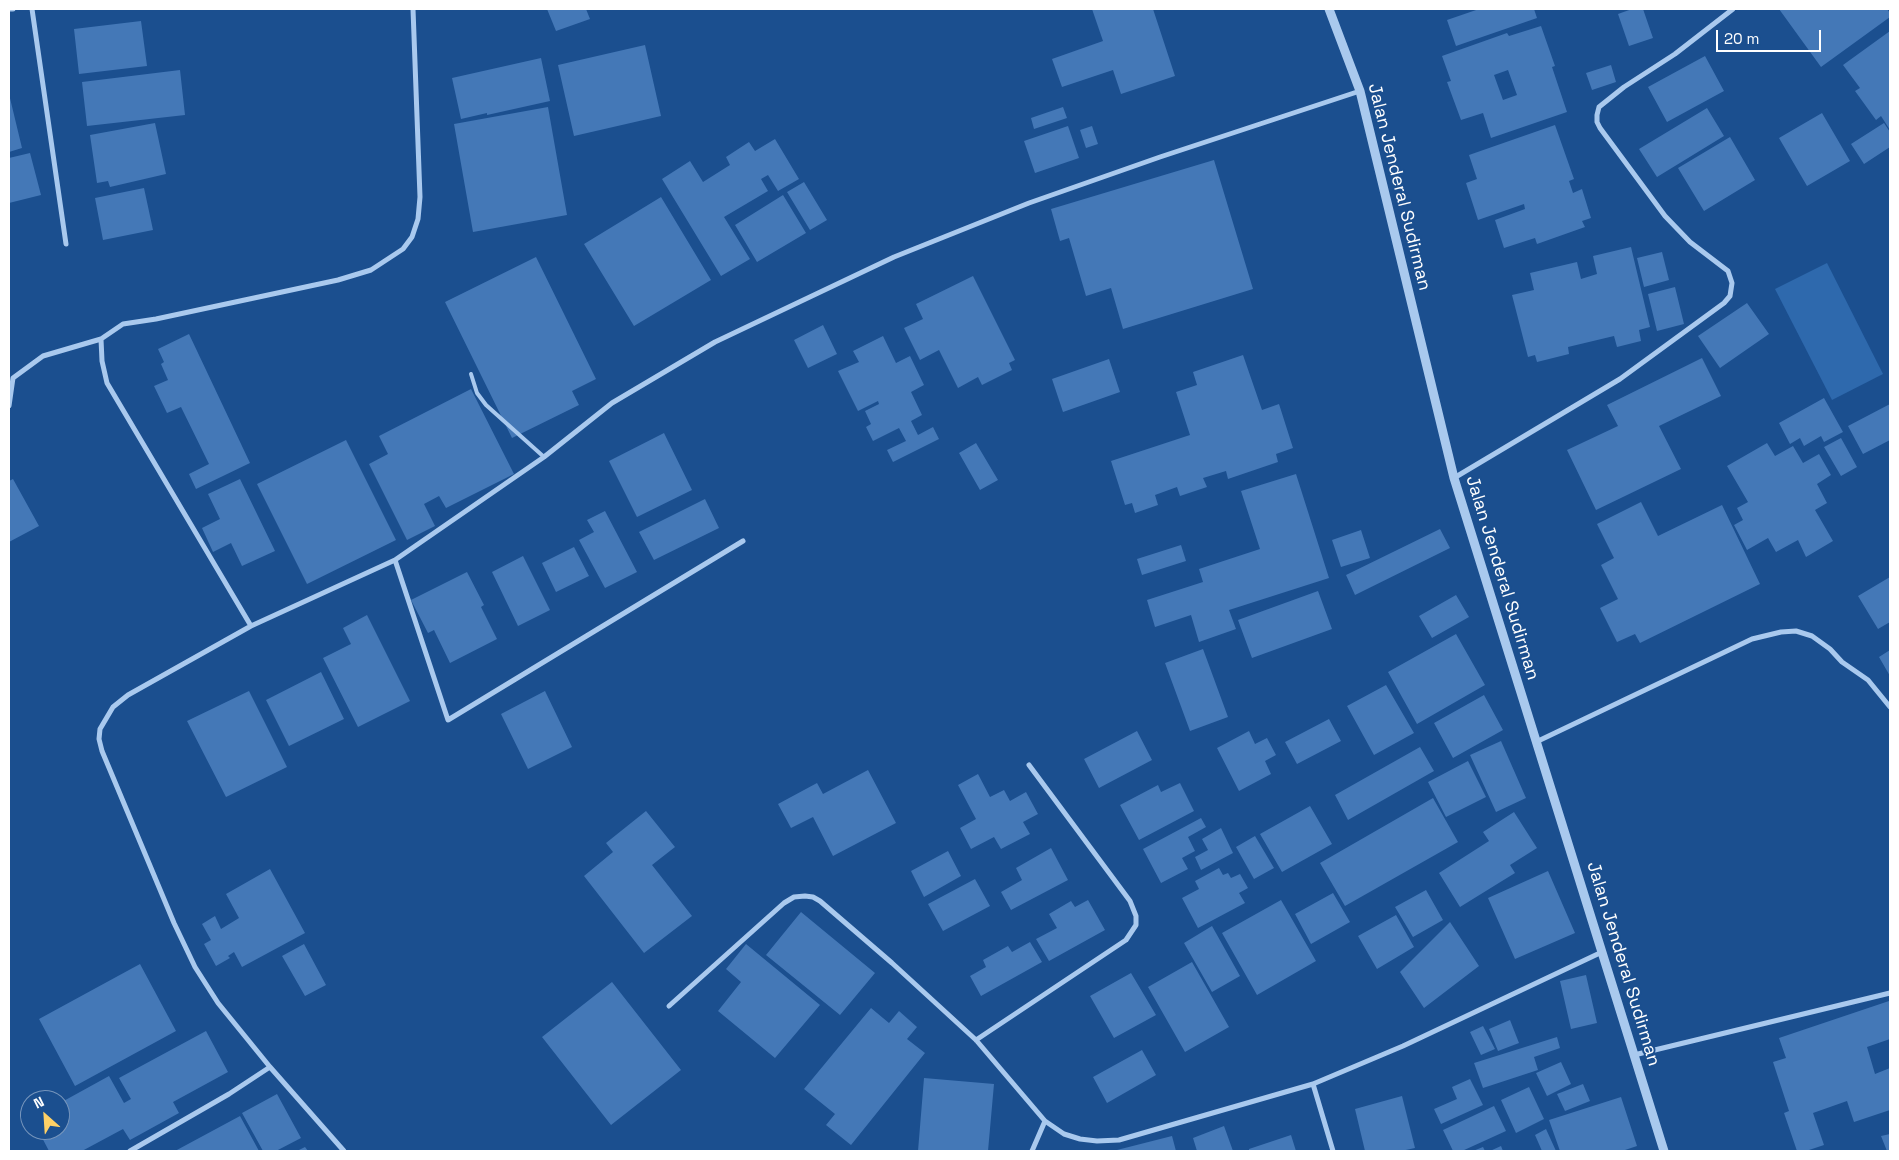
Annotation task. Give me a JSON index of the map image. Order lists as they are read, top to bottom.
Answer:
{
  "streets": {
    "street": ["Jalan Jenderal Sudirman"]
  },
  "scale_bar": "20 m",
  "north": "top left"
}
